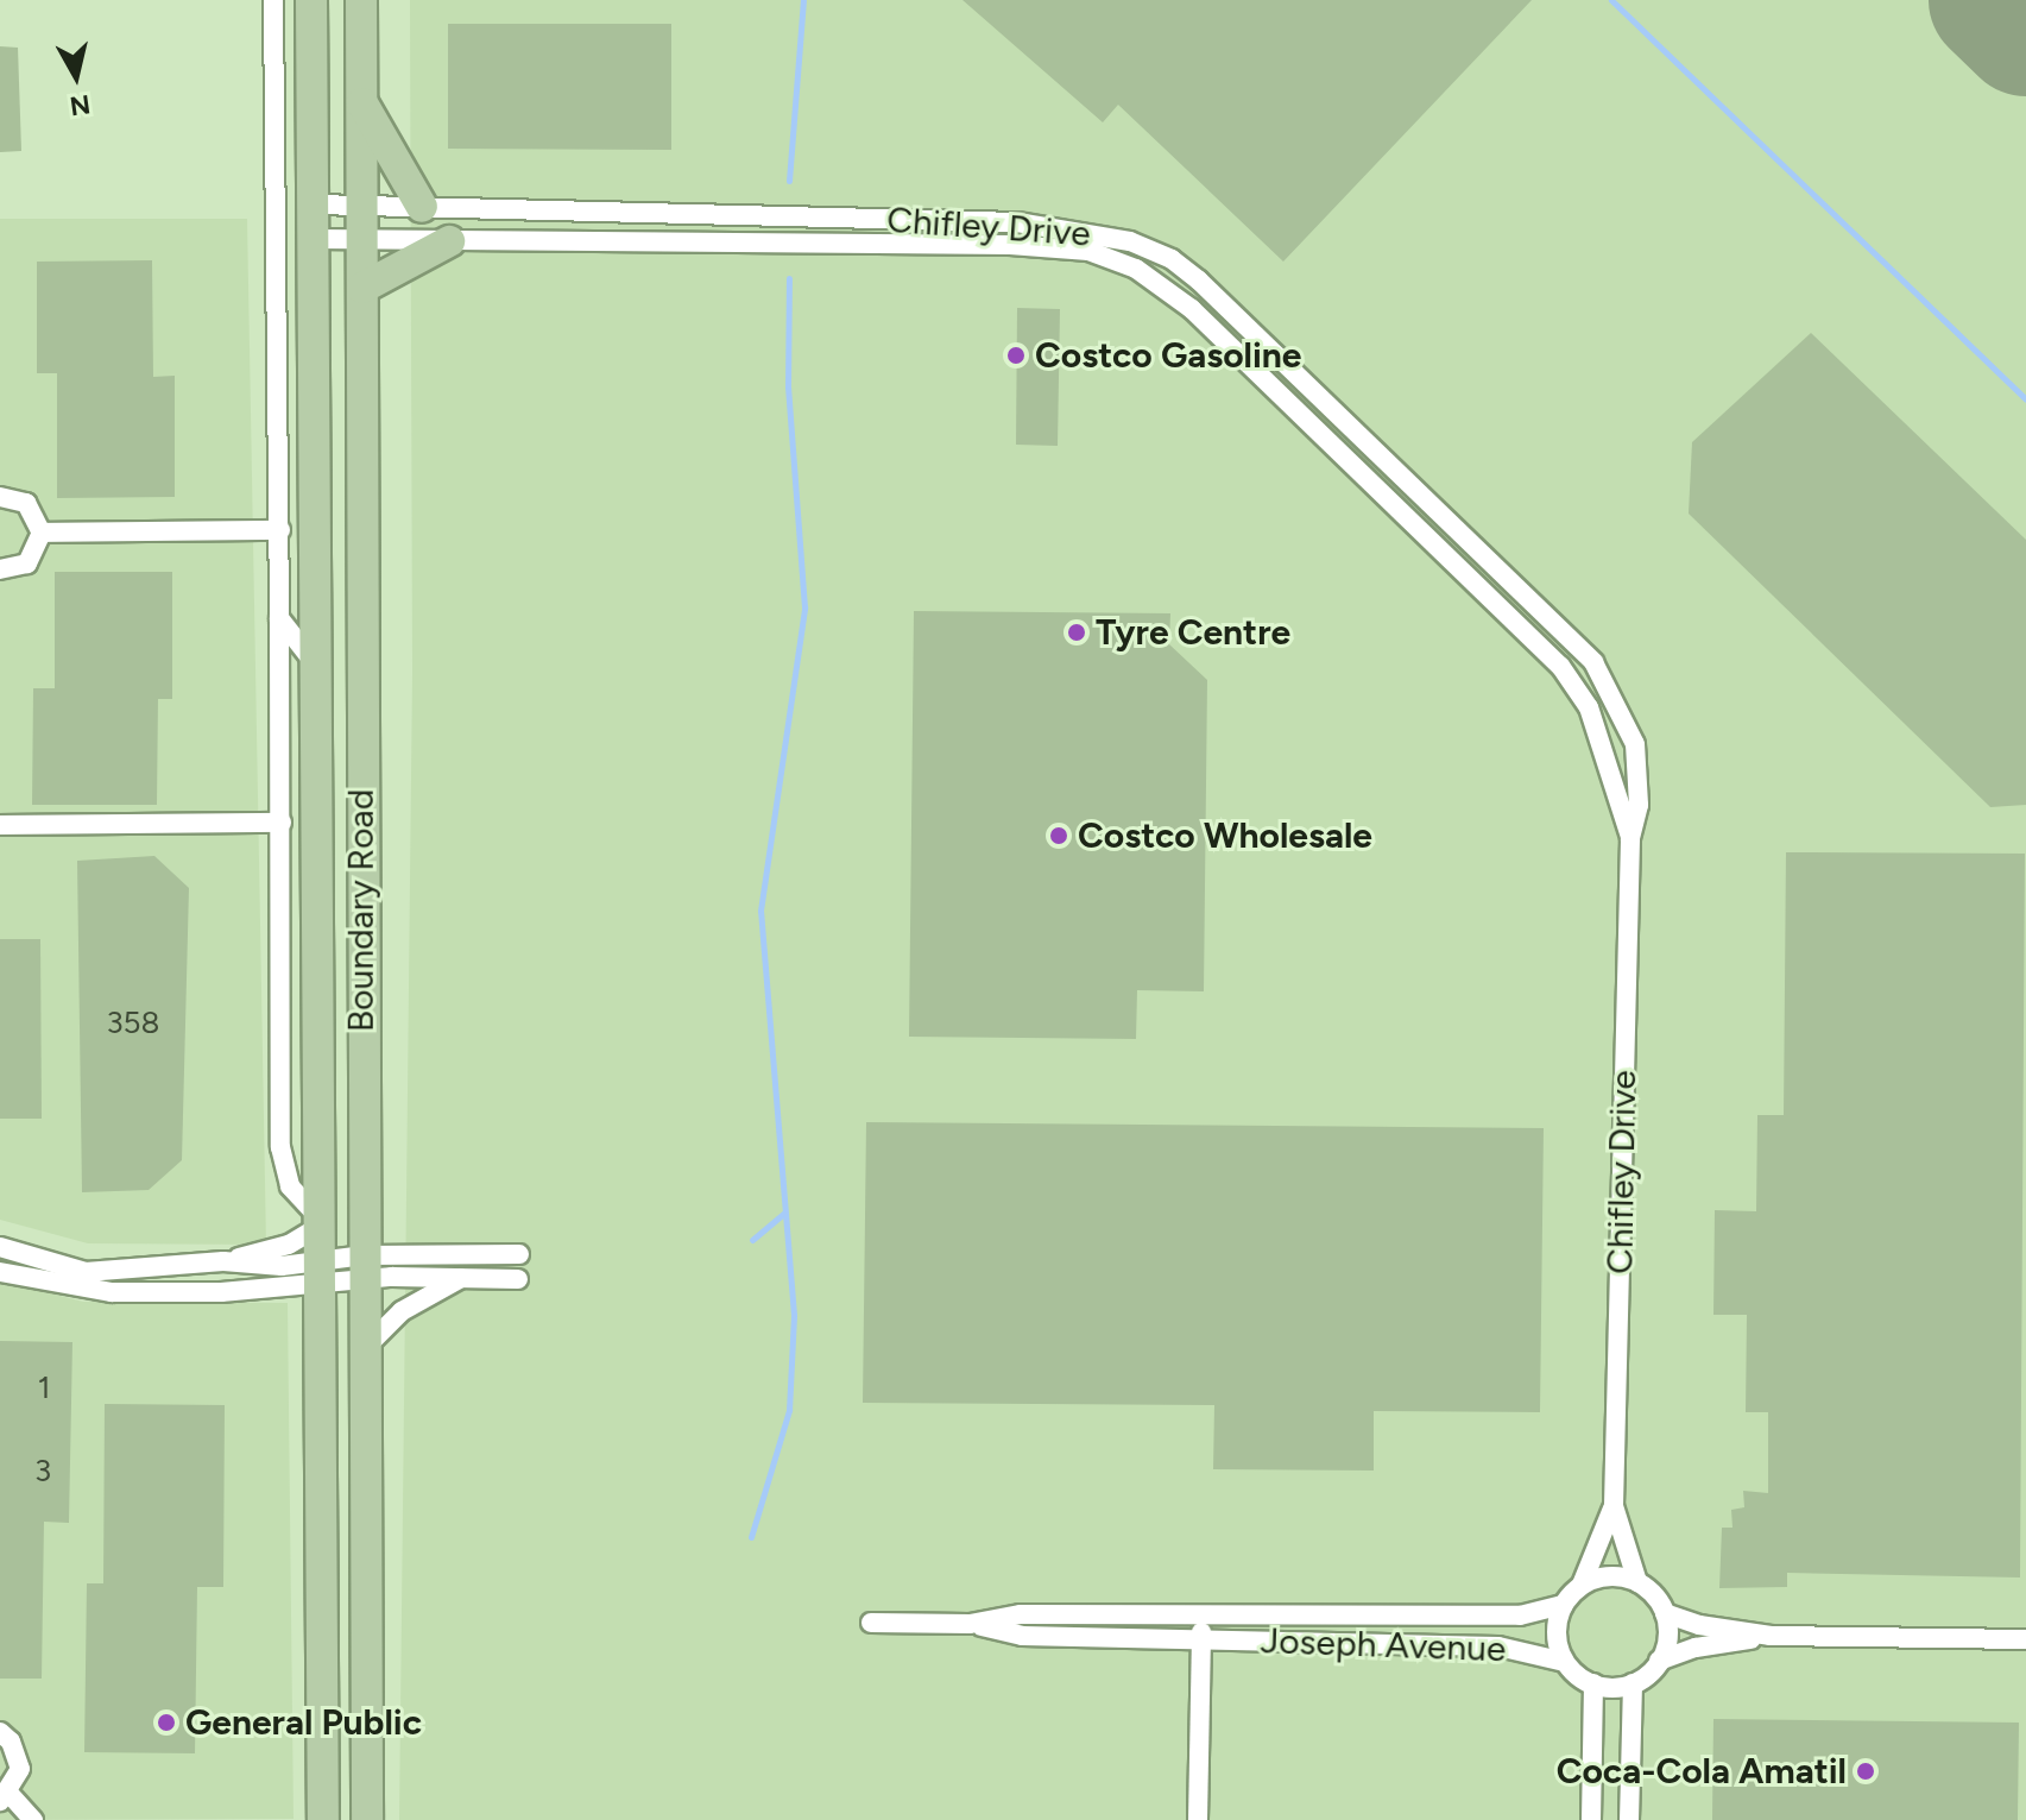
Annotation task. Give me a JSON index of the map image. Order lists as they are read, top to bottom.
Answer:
{
  "streets": {
    "main road": ["Boundary Road"],
    "street": ["Chifley Drive", "Joseph Avenue"]
  },
  "crossings": [
    ["Chifley Drive", "Boundary Road"],
    ["Chifley Drive", "Joseph Avenue"]
  ],
  "places": [
    "Costco Gasoline",
    "Tyre Centre",
    "Costco Wholesale",
    "General Public",
    "Coca-Cola Amatil"
  ],
  "house_numbers": ["358", "1", "3"],
  "north": "bottom"
}
